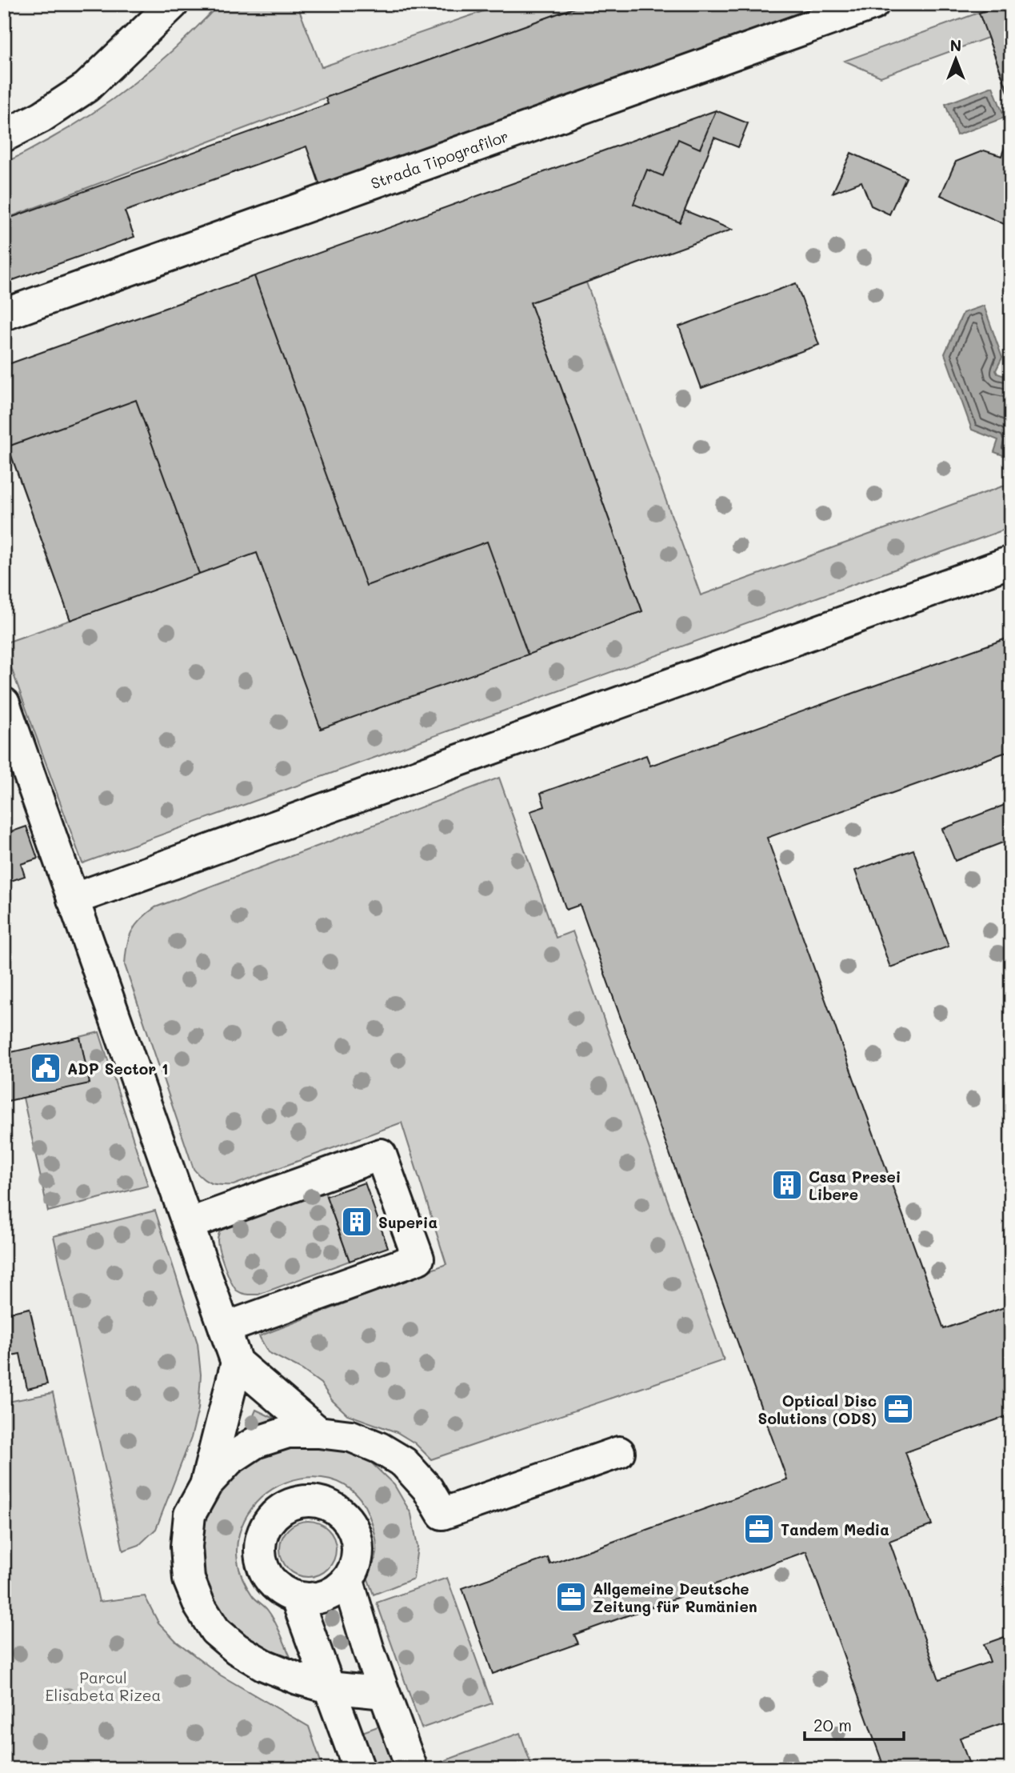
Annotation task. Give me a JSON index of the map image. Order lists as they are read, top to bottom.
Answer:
{
  "streets": {
    "street": ["Strada Tipografilor"]
  },
  "parks": ["Parcul Elisabeta Rizea"],
  "places": {
    "public building": ["ADP Sector 1"],
    "building": ["Casa Presei Libere", "Superia"],
    "office": ["Optical Disc Solutions (ODS)", "Tandem Media", "Allgemeine Deutsche Zeitung für Rumänien"]
  },
  "scale_bar": "20 m",
  "north": "top"
}
